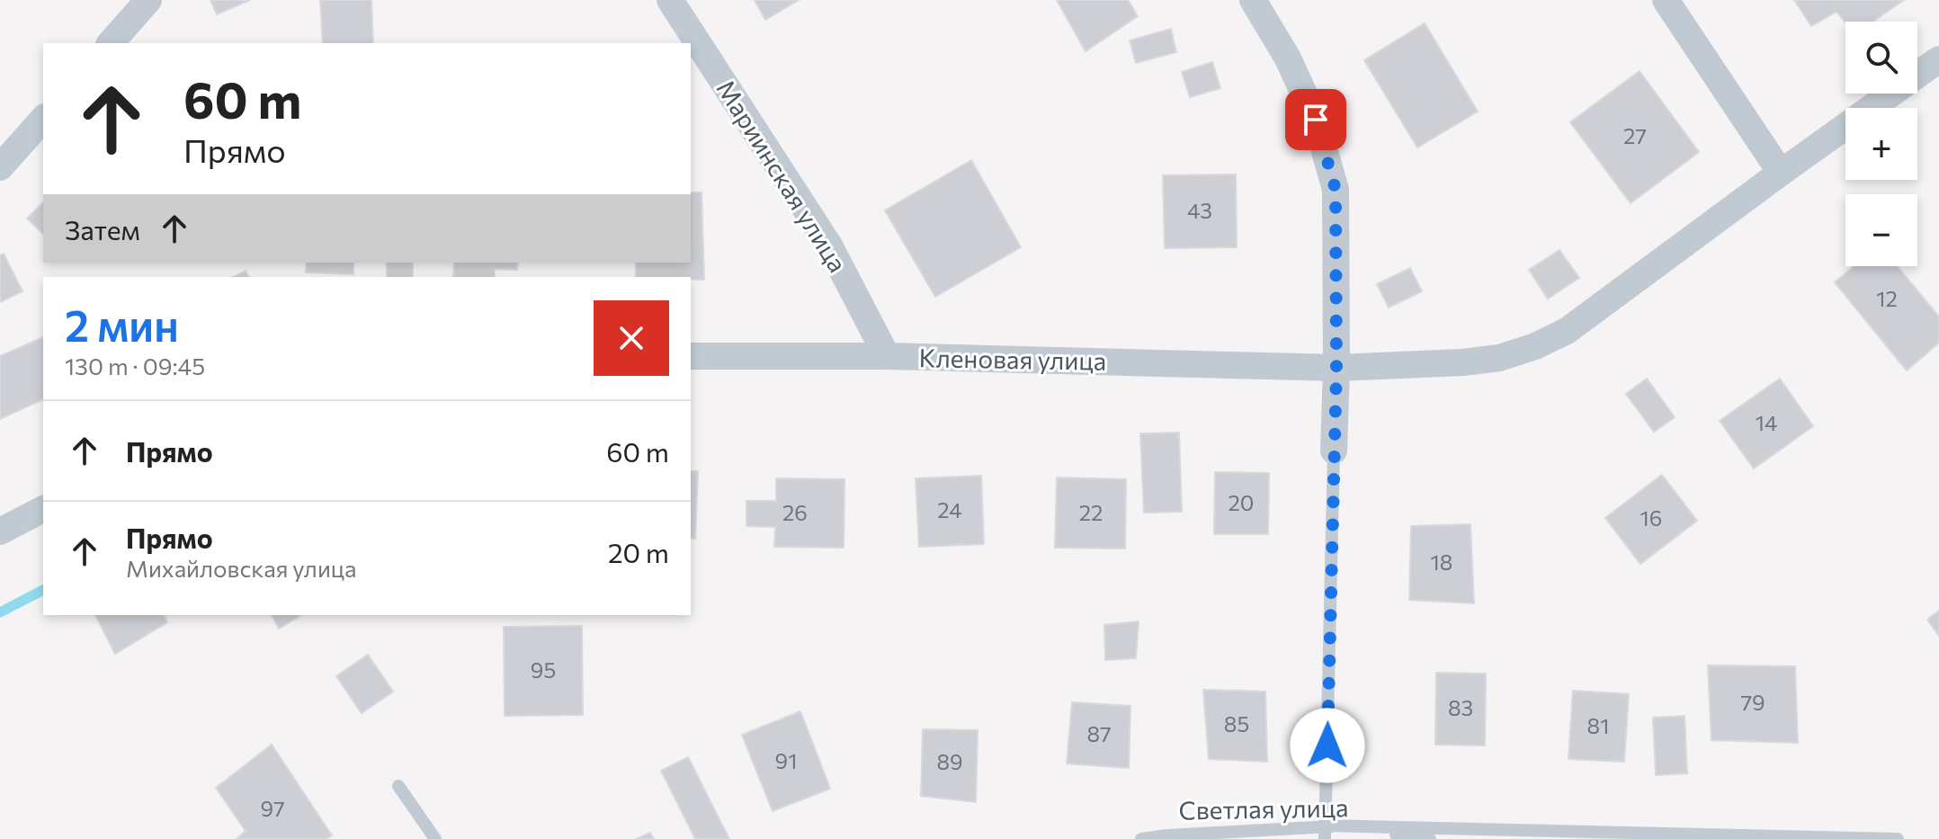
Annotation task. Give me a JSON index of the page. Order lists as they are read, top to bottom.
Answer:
{
  "streets": {
    "street": ["Мариинская улица", "Кленовая улица"],
    "lane": ["Светлая улица"]
  },
  "crossings": [
    ["Мариинская улица", "Кленовая улица"]
  ],
  "house_numbers": [
    "27",
    "43",
    "12",
    "14",
    "20",
    "24",
    "26",
    "22",
    "16",
    "18",
    "95",
    "79",
    "83",
    "85",
    "81",
    "87",
    "91",
    "89",
    "97"
  ],
  "page": {
    "map_buttons": ["+", "−"],
    "turn": ["60 m", "Прямо"],
    "then": "Затем",
    "heading": ["2 мин", "130 m · 09:45"],
    "list": [
      {
        "name": "Прямо",
        "value": "60 m"
      },
      {
        "name": "Прямо",
        "note": "Михайловская улица",
        "value": "20 m"
      }
    ]
  }
}
